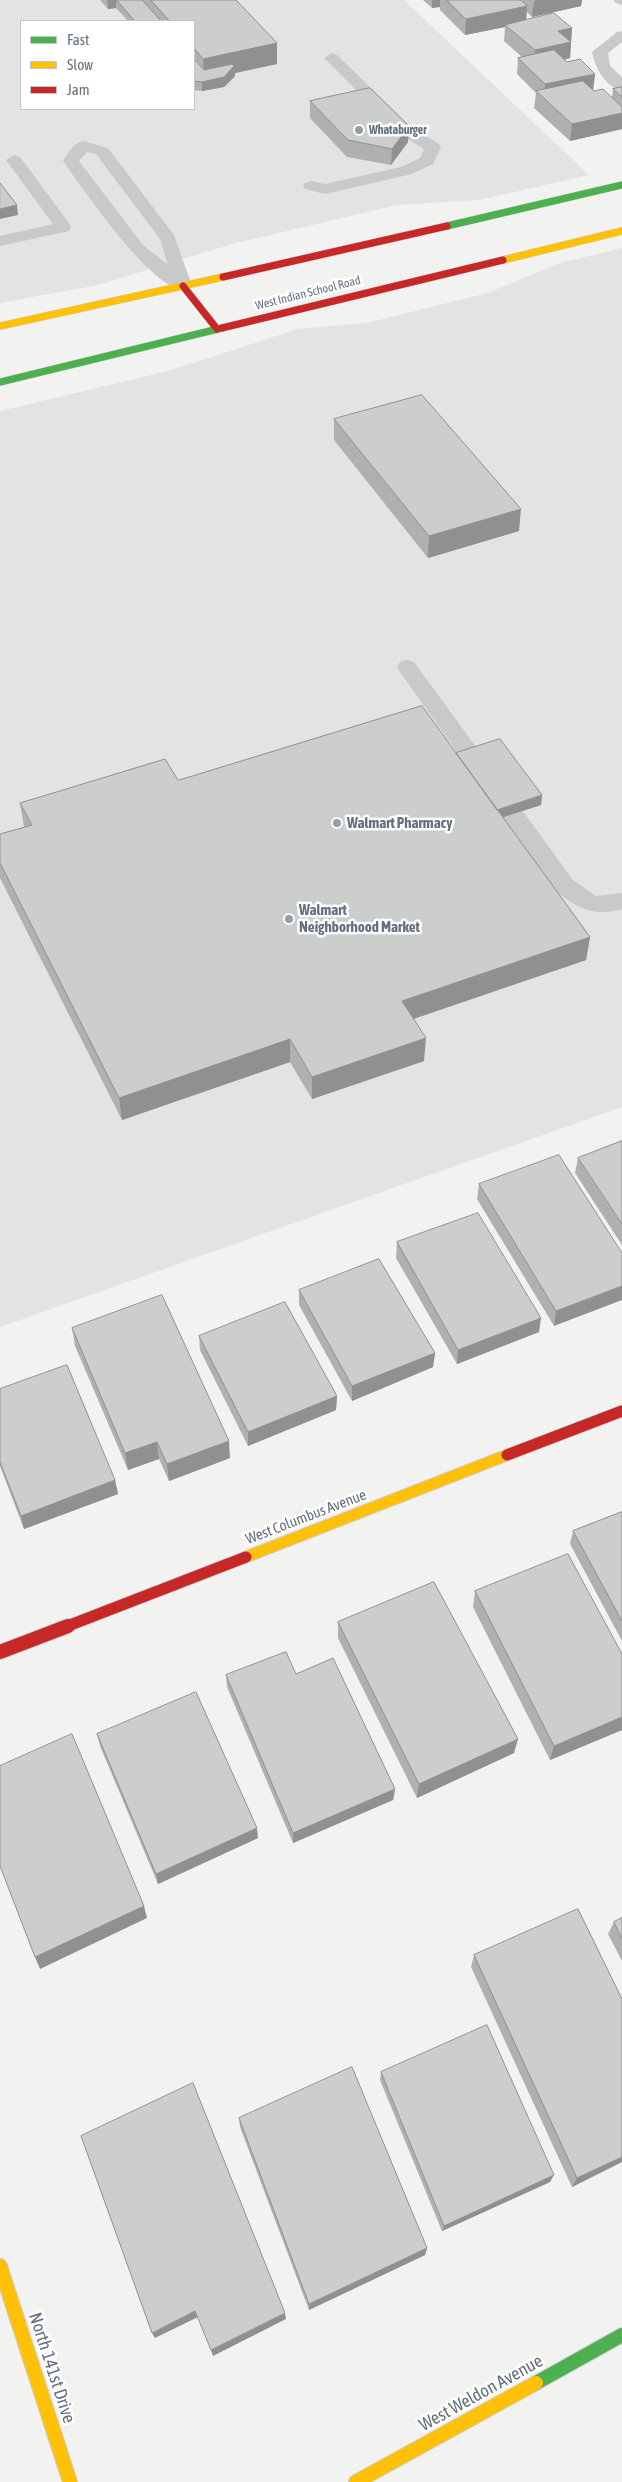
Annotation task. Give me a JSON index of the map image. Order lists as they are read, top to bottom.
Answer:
{
  "streets": {
    "main road": [
      "West Indian School Road",
      "West Columbus Avenue",
      "North 141st Drive",
      "West Weldon Avenue"
    ]
  },
  "places": ["Whataburger", "Walmart Pharmacy", "Walmart Neighborhood Market"],
  "legend": ["Fast", "Slow", "Jam"]
}
